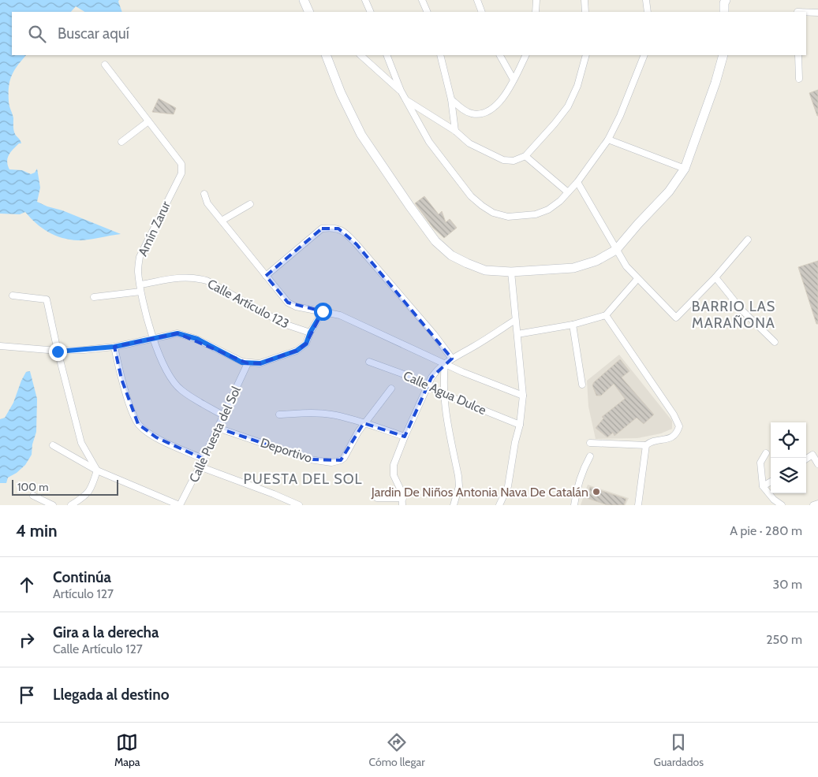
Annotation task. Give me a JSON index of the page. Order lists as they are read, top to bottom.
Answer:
{
  "streets": {
    "street": [
      "Amín Zarur",
      "Calle Artículo 123",
      "Calle Agua Dulce",
      "Calle Puesta del Sol",
      "Deportivo"
    ]
  },
  "crossings": [
    ["Amín Zarur", "Calle Artículo 123"],
    ["Amín Zarur", "Calle Puesta del Sol"],
    ["Calle Puesta del Sol", "Deportivo"]
  ],
  "districts": ["BARRIO LAS MARAÑONA", "PUESTA DEL SOL"],
  "places": ["Jardin De Niños Antonia Nava De Catalán"],
  "scale_bar": "100 m",
  "page": {
    "search": "Buscar aquí",
    "scale": "100 m",
    "heading": ["4 min", "A pie · 280 m"],
    "list": [
      ["Continúa", "Artículo 127", "30 m"],
      ["Gira a la derecha", "Calle Artículo 127", "250 m"],
      "Llegada al destino"
    ],
    "nav": ["Mapa", "Cómo llegar", "Guardados"]
  }
}
